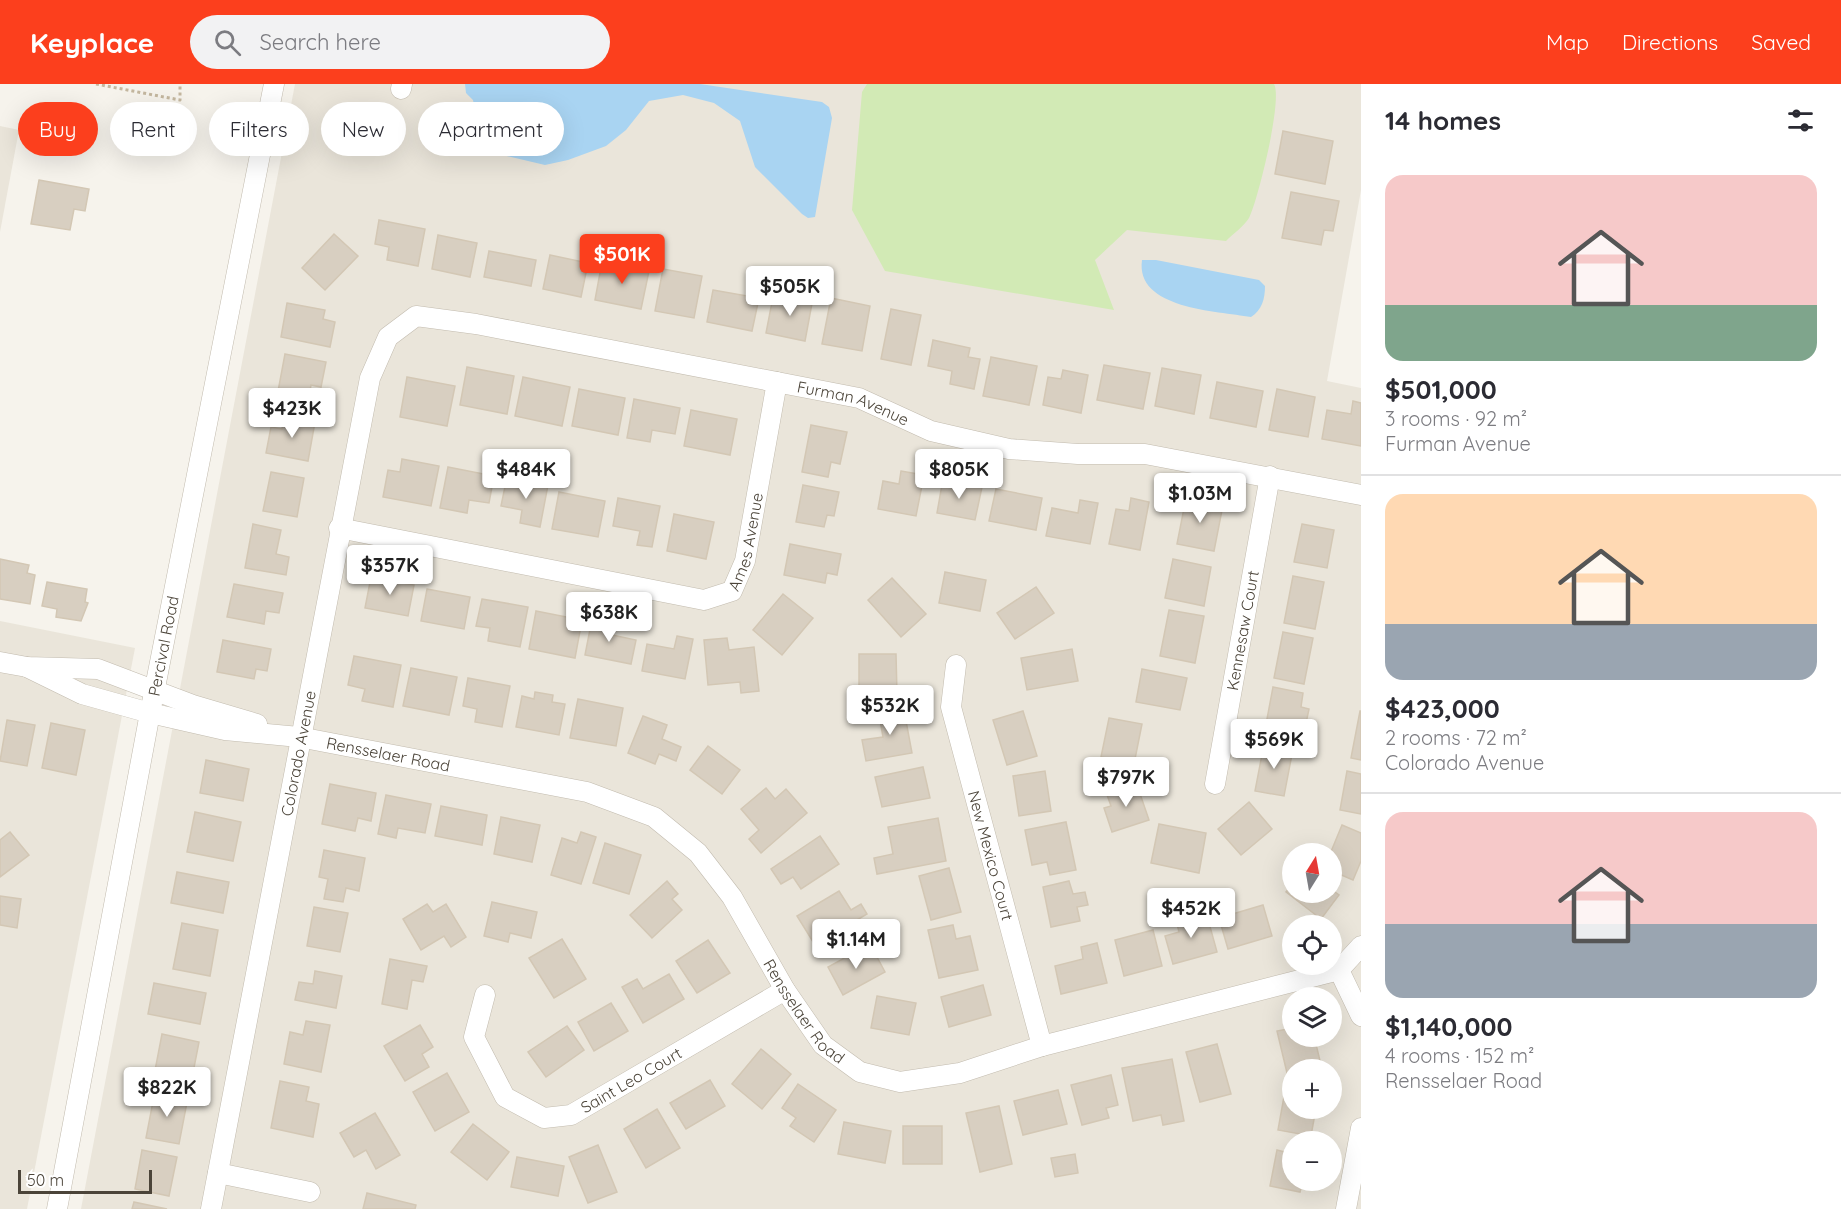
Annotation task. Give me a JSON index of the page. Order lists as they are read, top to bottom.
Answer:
{
  "streets": {
    "street": [
      "Furman Avenue",
      "Ames Avenue",
      "Kennesaw Court",
      "Percival Road",
      "Colorado Avenue",
      "Rensselaer Road",
      "New Mexico Court",
      "Saint Leo Court"
    ]
  },
  "crossings": [
    ["Furman Avenue", "Ames Avenue"],
    ["Furman Avenue", "Kennesaw Court"],
    ["Furman Avenue", "Colorado Avenue"],
    ["Ames Avenue", "Colorado Avenue"],
    ["Percival Road", "Rensselaer Road"],
    ["Colorado Avenue", "Rensselaer Road"],
    ["Rensselaer Road", "New Mexico Court"],
    ["Rensselaer Road", "Saint Leo Court"]
  ],
  "scale_bar": "50 m",
  "north": "top",
  "page": {
    "header": "Keyplace",
    "search": "Search here",
    "nav": ["Map", "Directions", "Saved"],
    "heading": "14 homes",
    "chip": [
      "Buy",
      "Rent",
      "Filters",
      "New",
      "Apartment"
    ],
    "list": [
      {
        "name": "$501,000",
        "note": "3 rooms · 92 m² · Furman Avenue"
      },
      {
        "name": "$423,000",
        "note": "2 rooms · 72 m² · Colorado Avenue"
      },
      {
        "name": "$1,140,000",
        "note": "4 rooms · 152 m² · Rensselaer Road"
      }
    ],
    "price": [
      "$501K",
      "$505K",
      "$423K",
      "$484K",
      "$805K",
      "$1.03M",
      "$357K",
      "$638K",
      "$532K",
      "$569K",
      "$797K",
      "$452K",
      "$1.14M",
      "$822K"
    ],
    "map_buttons": ["+", "−"],
    "scale": "50 m"
  }
}
